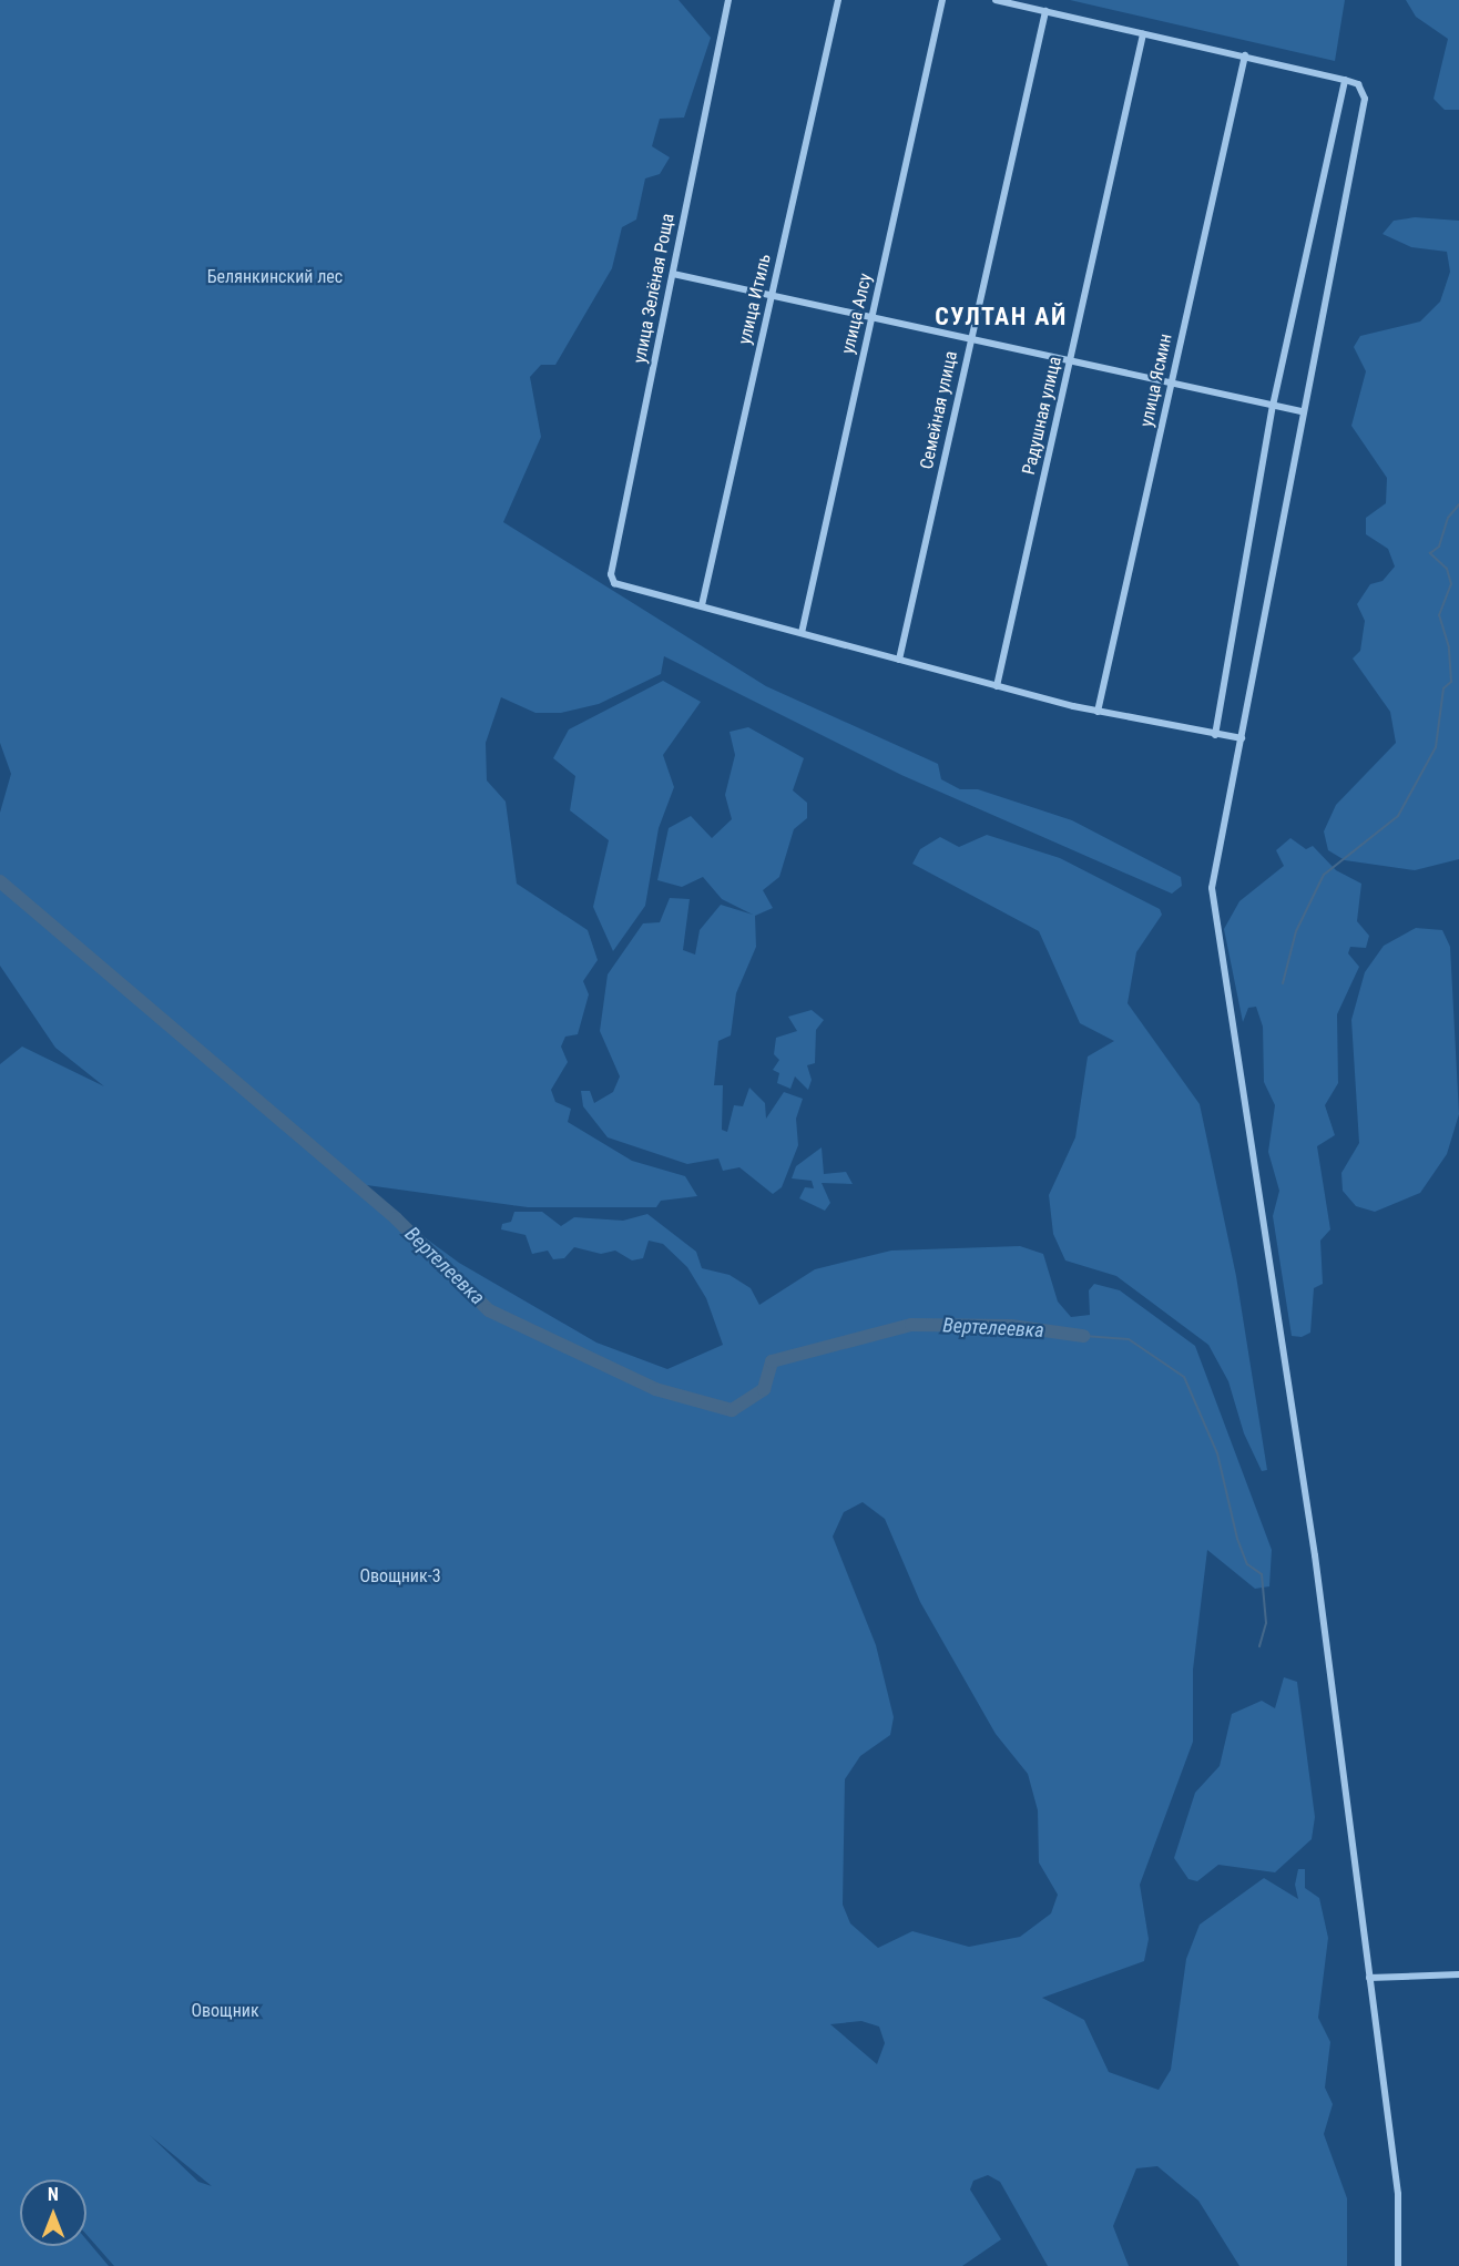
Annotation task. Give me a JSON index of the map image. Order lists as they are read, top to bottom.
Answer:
{
  "streets": {
    "street": [
      "улица Зелёная Роща",
      "улица Итиль",
      "улица Алсу",
      "улица Ясмин",
      "Семейная улица",
      "Радушная улица"
    ]
  },
  "crossings": [
    ["улица Зелёная Роща", "улица Итиль"]
  ],
  "districts": ["СУЛТАН АЙ"],
  "water": ["Вертелеевка"],
  "parks": ["Белянкинский лес", "Овощник-3", "Овощник"],
  "north": "top"
}
